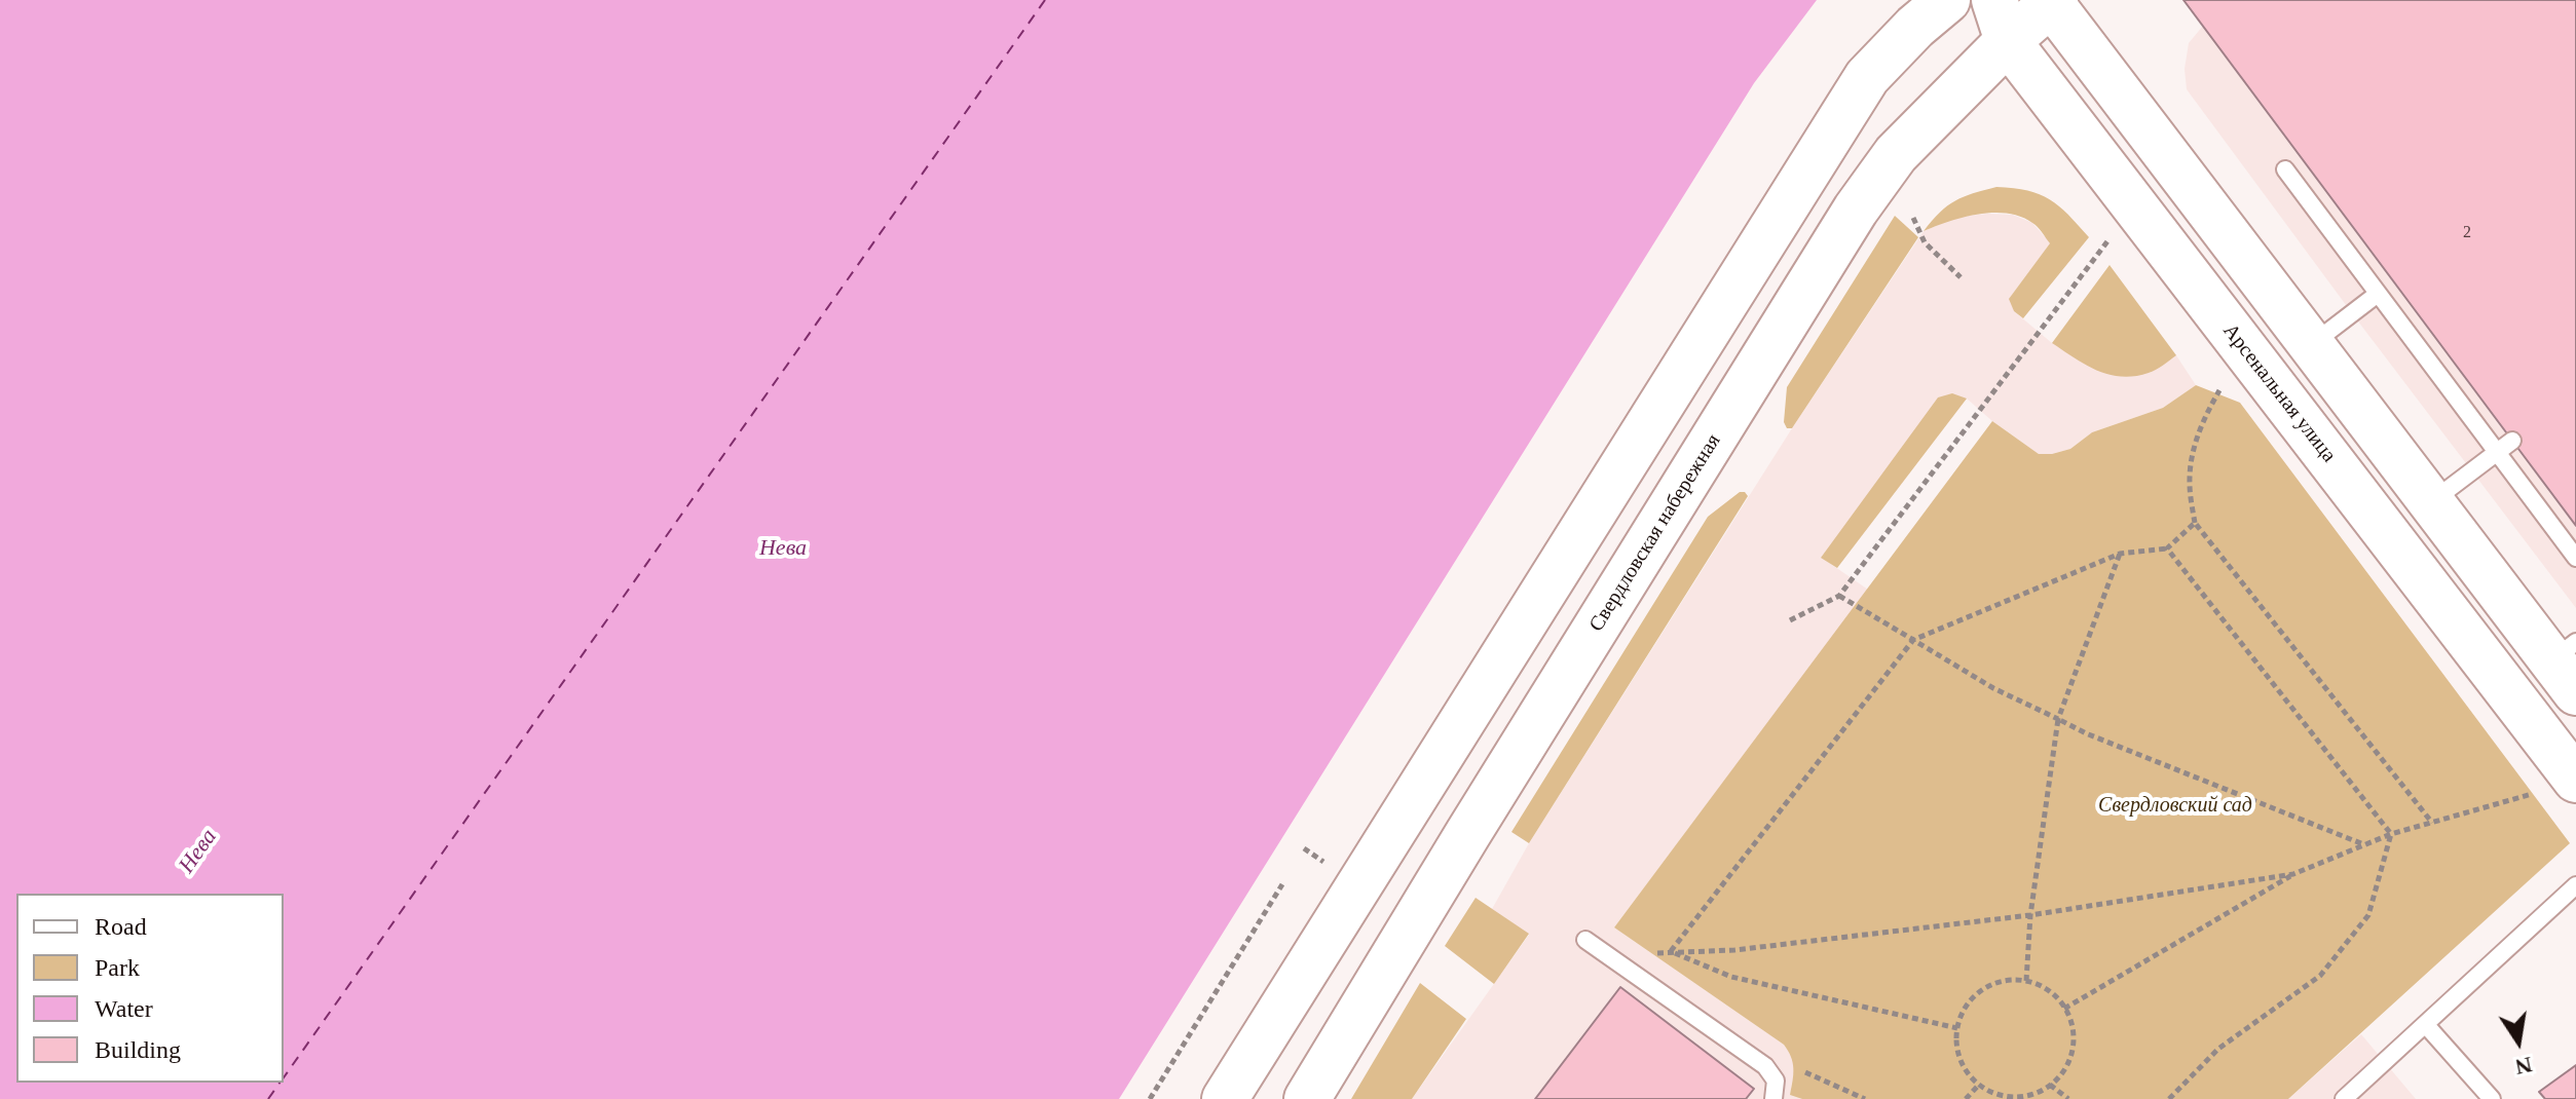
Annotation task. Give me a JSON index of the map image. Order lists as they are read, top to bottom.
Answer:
{
  "streets": {
    "main road": ["Арсенальная улица", "Свердловская набережная"]
  },
  "crossings": [
    ["Арсенальная улица", "Свердловская набережная"]
  ],
  "water": ["Нева"],
  "parks": ["Свердловский сад"],
  "house_numbers": ["2"],
  "legend": [
    "Road",
    "Park",
    "Water",
    "Building"
  ],
  "north": "bottom"
}
